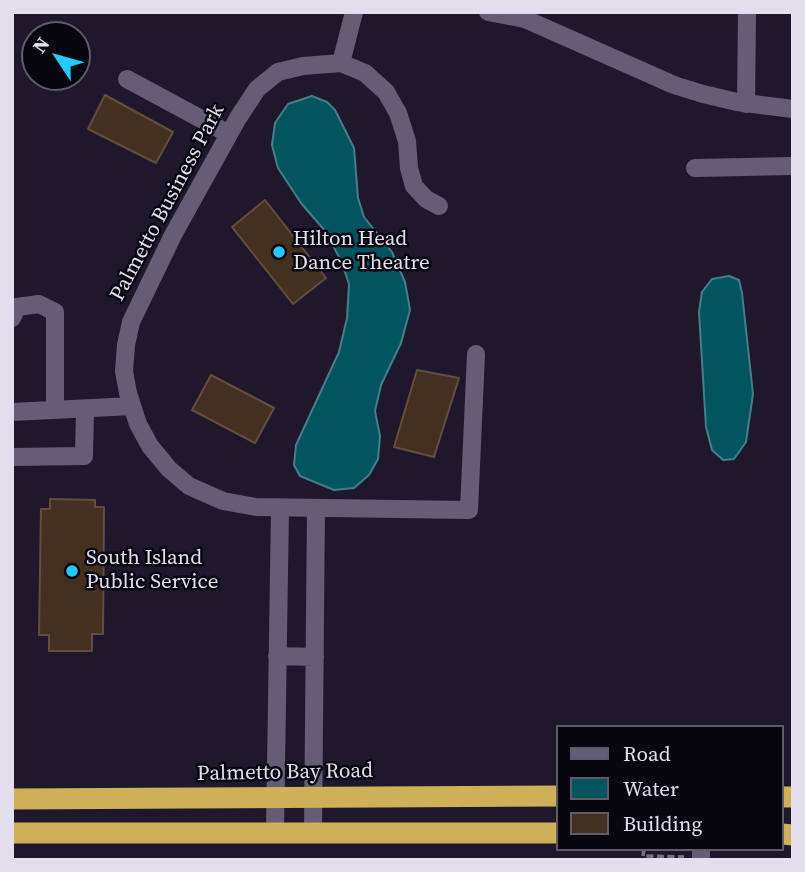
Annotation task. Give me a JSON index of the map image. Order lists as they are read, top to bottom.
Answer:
{
  "streets": {
    "highway": ["Palmetto Bay Road"],
    "street": ["Palmetto Business Park"]
  },
  "places": ["Hilton Head Dance Theatre", "South Island Public Service"],
  "legend": ["Road", "Water", "Building"],
  "north": "top left"
}
